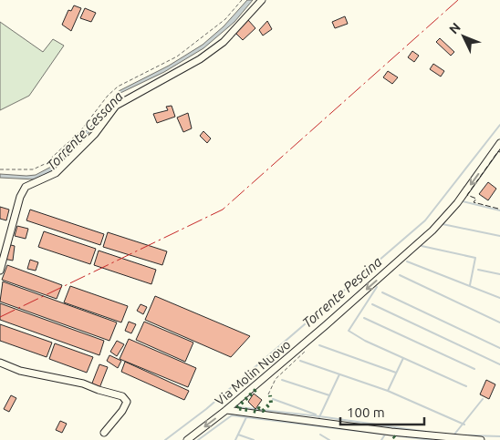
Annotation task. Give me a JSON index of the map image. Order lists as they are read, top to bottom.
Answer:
{
  "streets": {
    "street": ["Via Molin Nuovo"]
  },
  "one_way": ["Via Molin Nuovo"],
  "water": ["Torrente Cessana", "Torrente Pescina"],
  "scale_bar": "100 m",
  "north": "top left"
}
